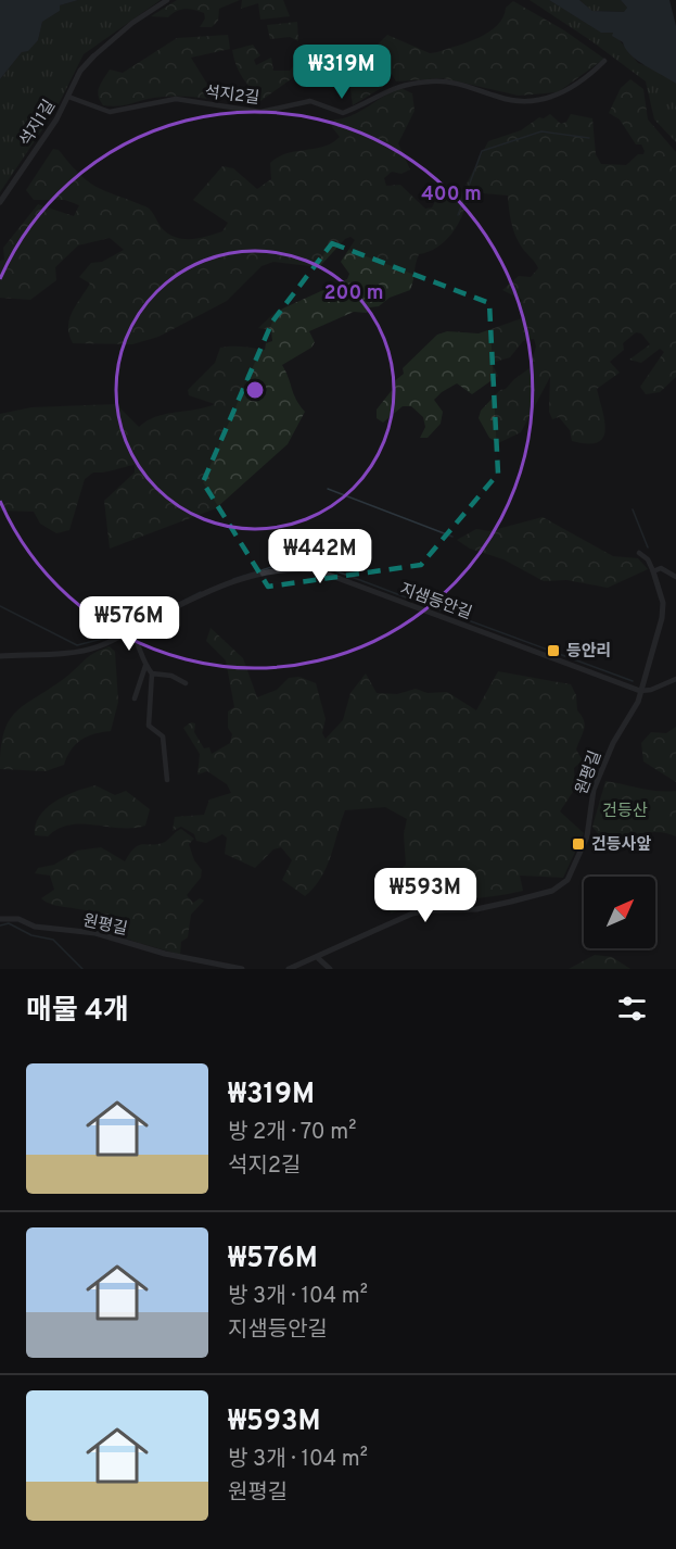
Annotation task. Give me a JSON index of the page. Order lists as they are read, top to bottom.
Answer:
{
  "streets": {
    "street": [
      "석지2길",
      "석지1길",
      "지샘등안길",
      "원평길"
    ]
  },
  "crossings": [
    ["석지2길", "석지1길"],
    ["지샘등안길", "원평길"]
  ],
  "parks": ["건등산"],
  "places": {
    "transit": ["등안리", "건등사앞"]
  },
  "north": "top right",
  "page": {
    "price": [
      "₩319M",
      "₩442M",
      "₩576M",
      "₩593M"
    ],
    "heading": "매물 4개",
    "list": [
      {
        "name": "₩319M",
        "note": "방 2개 · 70 m² · 석지2길"
      },
      {
        "name": "₩576M",
        "note": "방 3개 · 104 m² · 지샘등안길"
      },
      {
        "name": "₩593M",
        "note": "방 3개 · 104 m² · 원평길"
      }
    ]
  },
  "rings": ["400 m", "200 m"]
}
